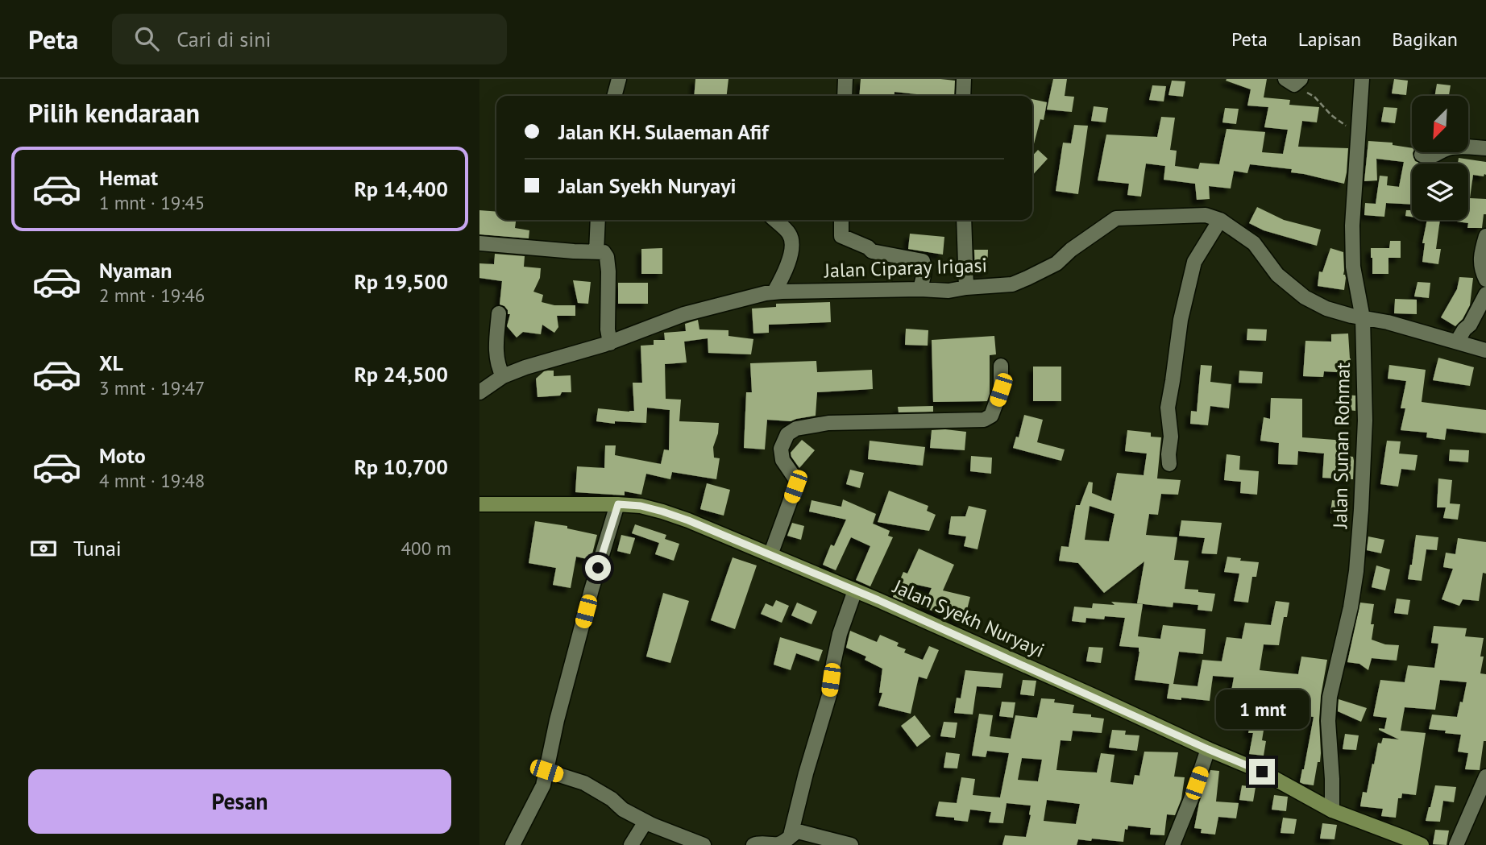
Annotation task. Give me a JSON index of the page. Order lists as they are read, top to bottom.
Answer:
{
  "streets": {
    "main road": ["Jalan Syekh Nuryayi"],
    "street": ["Jalan Ciparay Irigasi", "Jalan Sunan Rohmat"]
  },
  "crossings": [
    ["Jalan Ciparay Irigasi", "Jalan Sunan Rohmat"],
    ["Jalan Sunan Rohmat", "Jalan Syekh Nuryayi"]
  ],
  "north": "bottom left",
  "page": {
    "header": "Peta",
    "search": "Cari di sini",
    "nav": ["Peta", "Lapisan", "Bagikan"],
    "heading": "Pilih kendaraan",
    "banner": ["Jalan KH. Sulaeman Afif", "Jalan Syekh Nuryayi"],
    "list": [
      {
        "name": "Hemat",
        "note": "1 mnt · 19:45",
        "value": "Rp 14,400"
      },
      {
        "name": "Nyaman",
        "note": "2 mnt · 19:46",
        "value": "Rp 19,500"
      },
      {
        "name": "XL",
        "note": "3 mnt · 19:47",
        "value": "Rp 24,500"
      },
      {
        "name": "Moto",
        "note": "4 mnt · 19:48",
        "value": "Rp 10,700"
      }
    ],
    "pay": ["Tunai", "400 m"],
    "bubble": "1 mnt",
    "buttons": "Pesan"
  }
}
